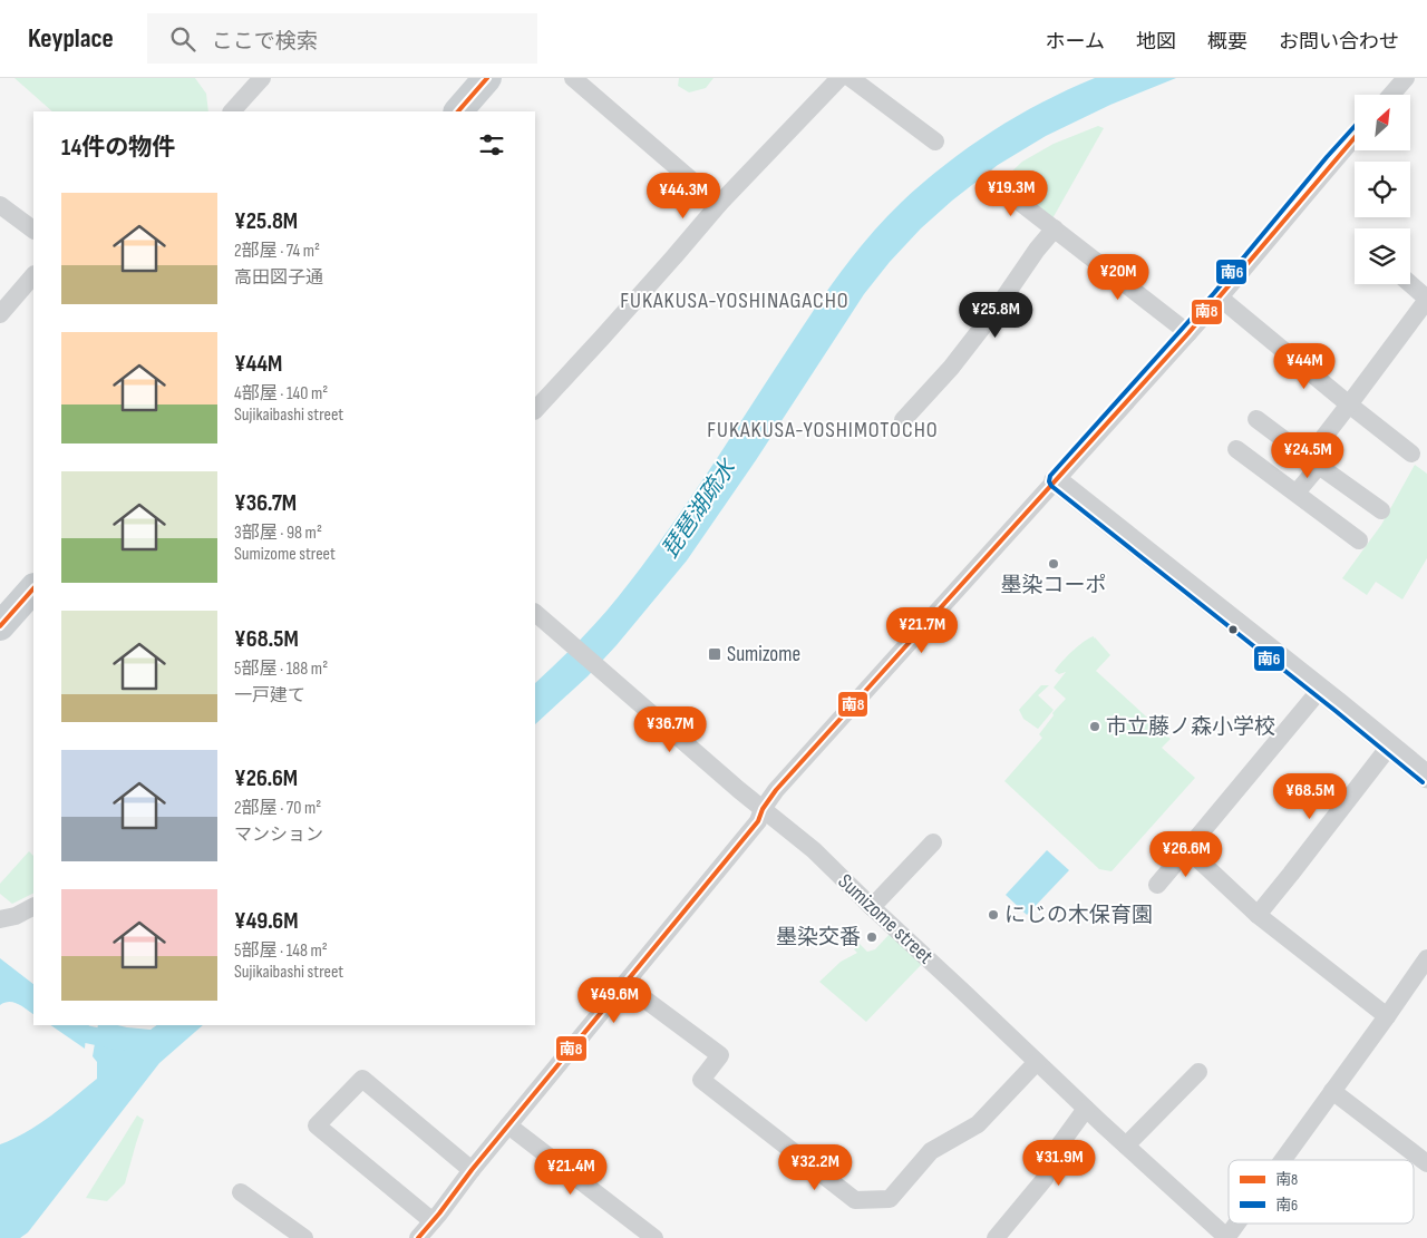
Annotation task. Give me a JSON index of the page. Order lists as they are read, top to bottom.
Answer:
{
  "streets": {
    "street": ["Sumizome street"]
  },
  "districts": ["FUKAKUSA-YOSHINAGACHO", "FUKAKUSA-YOSHIMOTOCHO"],
  "water": ["琵琶湖疏水"],
  "places": {
    "other": [
      "墨染コーポ",
      "市立藤ノ森小学校",
      "にじの木保育園",
      "墨染交番"
    ],
    "transit": ["Sumizome"]
  },
  "lines": ["transit line 南8", "transit line 南6"],
  "legend": ["南8", "南6"],
  "north": "top right",
  "page": {
    "header": "Keyplace",
    "search": "ここで検索",
    "nav": [
      "ホーム",
      "地図",
      "概要",
      "お問い合わせ"
    ],
    "heading": "14件の物件",
    "price": [
      "¥19.3M",
      "¥44.3M",
      "¥20M",
      "¥25.8M",
      "¥44M",
      "¥24.5M",
      "¥21.7M",
      "¥36.7M",
      "¥68.5M",
      "¥26.6M",
      "¥49.6M",
      "¥31.9M",
      "¥32.2M",
      "¥21.4M"
    ],
    "list": [
      {
        "name": "¥25.8M",
        "note": "2部屋 · 74 m² · 高田図子通"
      },
      {
        "name": "¥44M",
        "note": "4部屋 · 140 m² · Sujikaibashi street"
      },
      {
        "name": "¥36.7M",
        "note": "3部屋 · 98 m² · Sumizome street"
      },
      {
        "name": "¥68.5M",
        "note": "5部屋 · 188 m² · 一戸建て"
      },
      {
        "name": "¥26.6M",
        "note": "2部屋 · 70 m² · マンション"
      },
      {
        "name": "¥49.6M",
        "note": "5部屋 · 148 m² · Sujikaibashi street"
      }
    ]
  }
}
